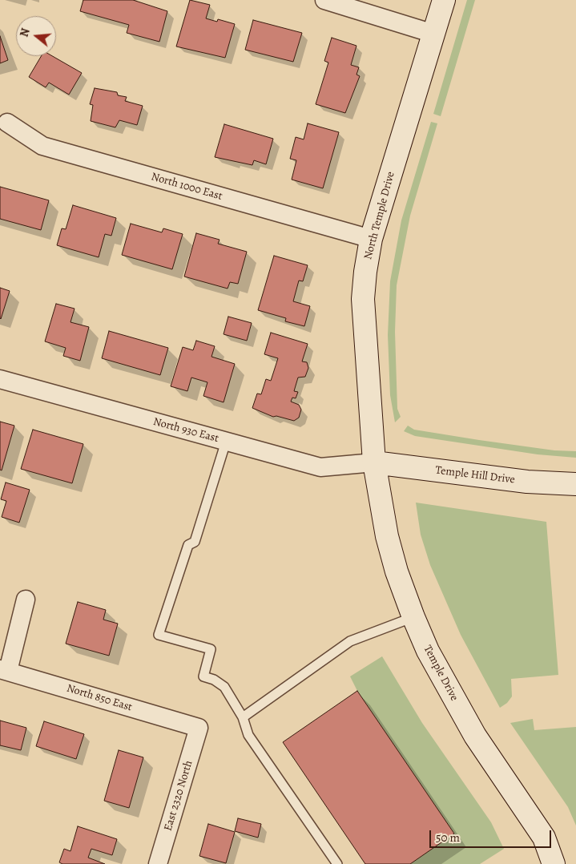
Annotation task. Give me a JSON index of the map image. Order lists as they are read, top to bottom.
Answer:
{
  "streets": {
    "street": [
      "North 1000 East",
      "North Temple Drive",
      "North 930 East",
      "Temple Hill Drive",
      "Temple Drive",
      "North 850 East",
      "East 2320 North"
    ]
  },
  "crossings": [
    ["North 1000 East", "North Temple Drive"],
    ["North Temple Drive", "North 930 East"],
    ["North Temple Drive", "Temple Hill Drive"],
    ["North Temple Drive", "Temple Drive"],
    ["North 930 East", "Temple Hill Drive"],
    ["North 930 East", "Temple Drive"],
    ["Temple Hill Drive", "Temple Drive"],
    ["North 850 East", "East 2320 North"]
  ],
  "scale_bar": "50 m",
  "north": "left"
}
